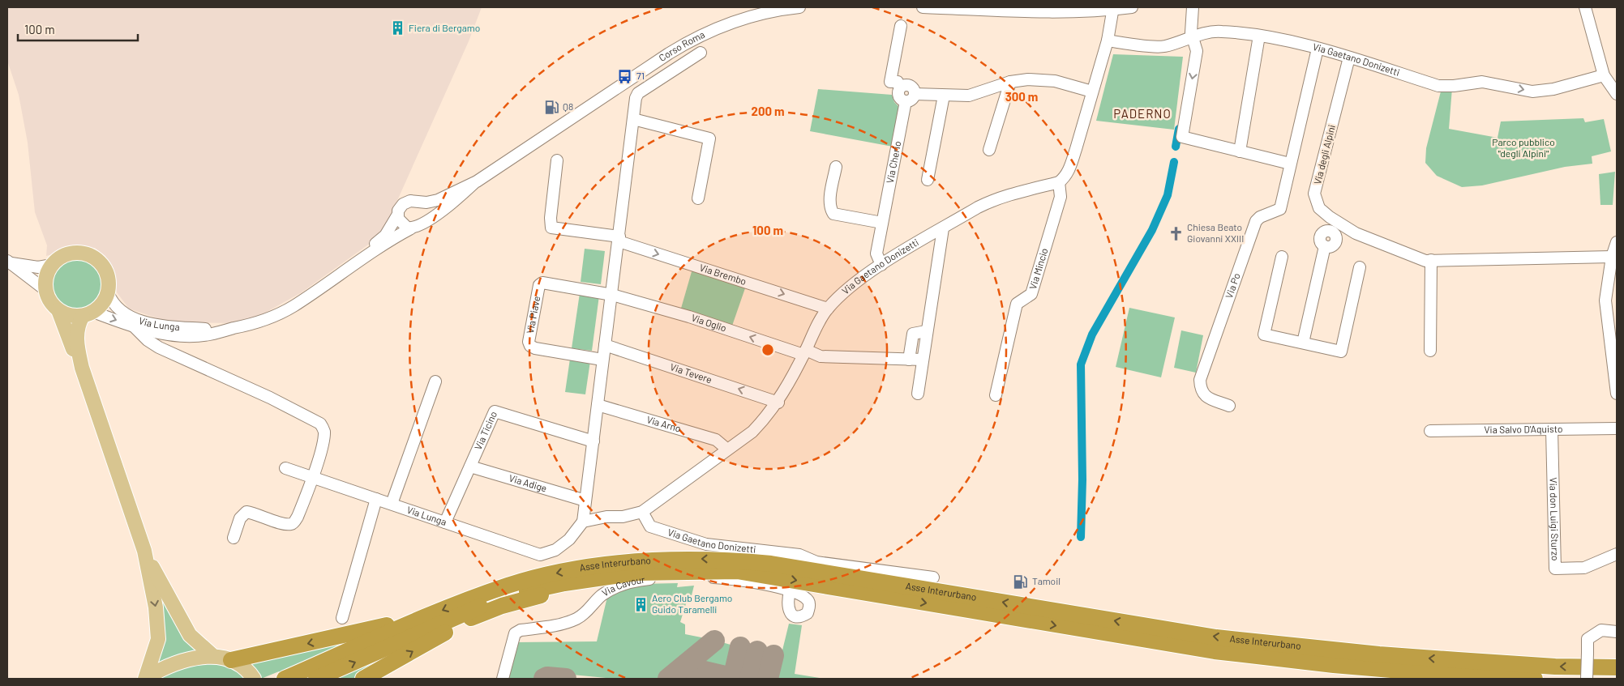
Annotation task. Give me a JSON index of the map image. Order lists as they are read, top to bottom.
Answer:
{
  "streets": {
    "highway": ["Asse Interurbano"],
    "main road": ["Via Lunga"],
    "street": [
      "Corso Roma",
      "Via Gaetano Donizetti",
      "Via degli Alpini",
      "Via Cherio",
      "Via Mincio",
      "Via Brembo",
      "Via Po",
      "Via Piave",
      "Via Oglio",
      "Via Tevere",
      "Via Arno",
      "Via Salvo D'Aquisto",
      "Via Ticino",
      "Via Adige",
      "Via don Luigi Sturzo",
      "Via Cavour"
    ]
  },
  "crossings": [
    ["Corso Roma", "Via Lunga"],
    ["Via Gaetano Donizetti", "Via degli Alpini"],
    ["Via Gaetano Donizetti", "Via Cherio"],
    ["Via Gaetano Donizetti", "Via Mincio"],
    ["Via Gaetano Donizetti", "Via Brembo"],
    ["Via Gaetano Donizetti", "Via Po"],
    ["Via Gaetano Donizetti", "Via Lunga"],
    ["Via Gaetano Donizetti", "Via Oglio"],
    ["Via Gaetano Donizetti", "Via Tevere"],
    ["Via Gaetano Donizetti", "Via Arno"],
    ["Via Piave", "Via Oglio"],
    ["Via Lunga", "Via Ticino"],
    ["Via Salvo D'Aquisto", "Via don Luigi Sturzo"],
    ["Via Ticino", "Via Adige"]
  ],
  "one_way": ["Via Brembo", "Via Oglio", "Via Tevere"],
  "districts": ["PADERNO"],
  "parks": ["Parco pubblico \"degli Alpini\""],
  "places": {
    "building": ["Fiera di Bergamo", "Aero Club Bergamo Guido Taramelli"],
    "bus stop": ["71"],
    "fuel station": ["Q8", "Tamoil"],
    "church": ["Chiesa Beato Giovanni XXIII"]
  },
  "scale_bar": "100 m",
  "rings": ["300 m", "200 m", "100 m"]
}
